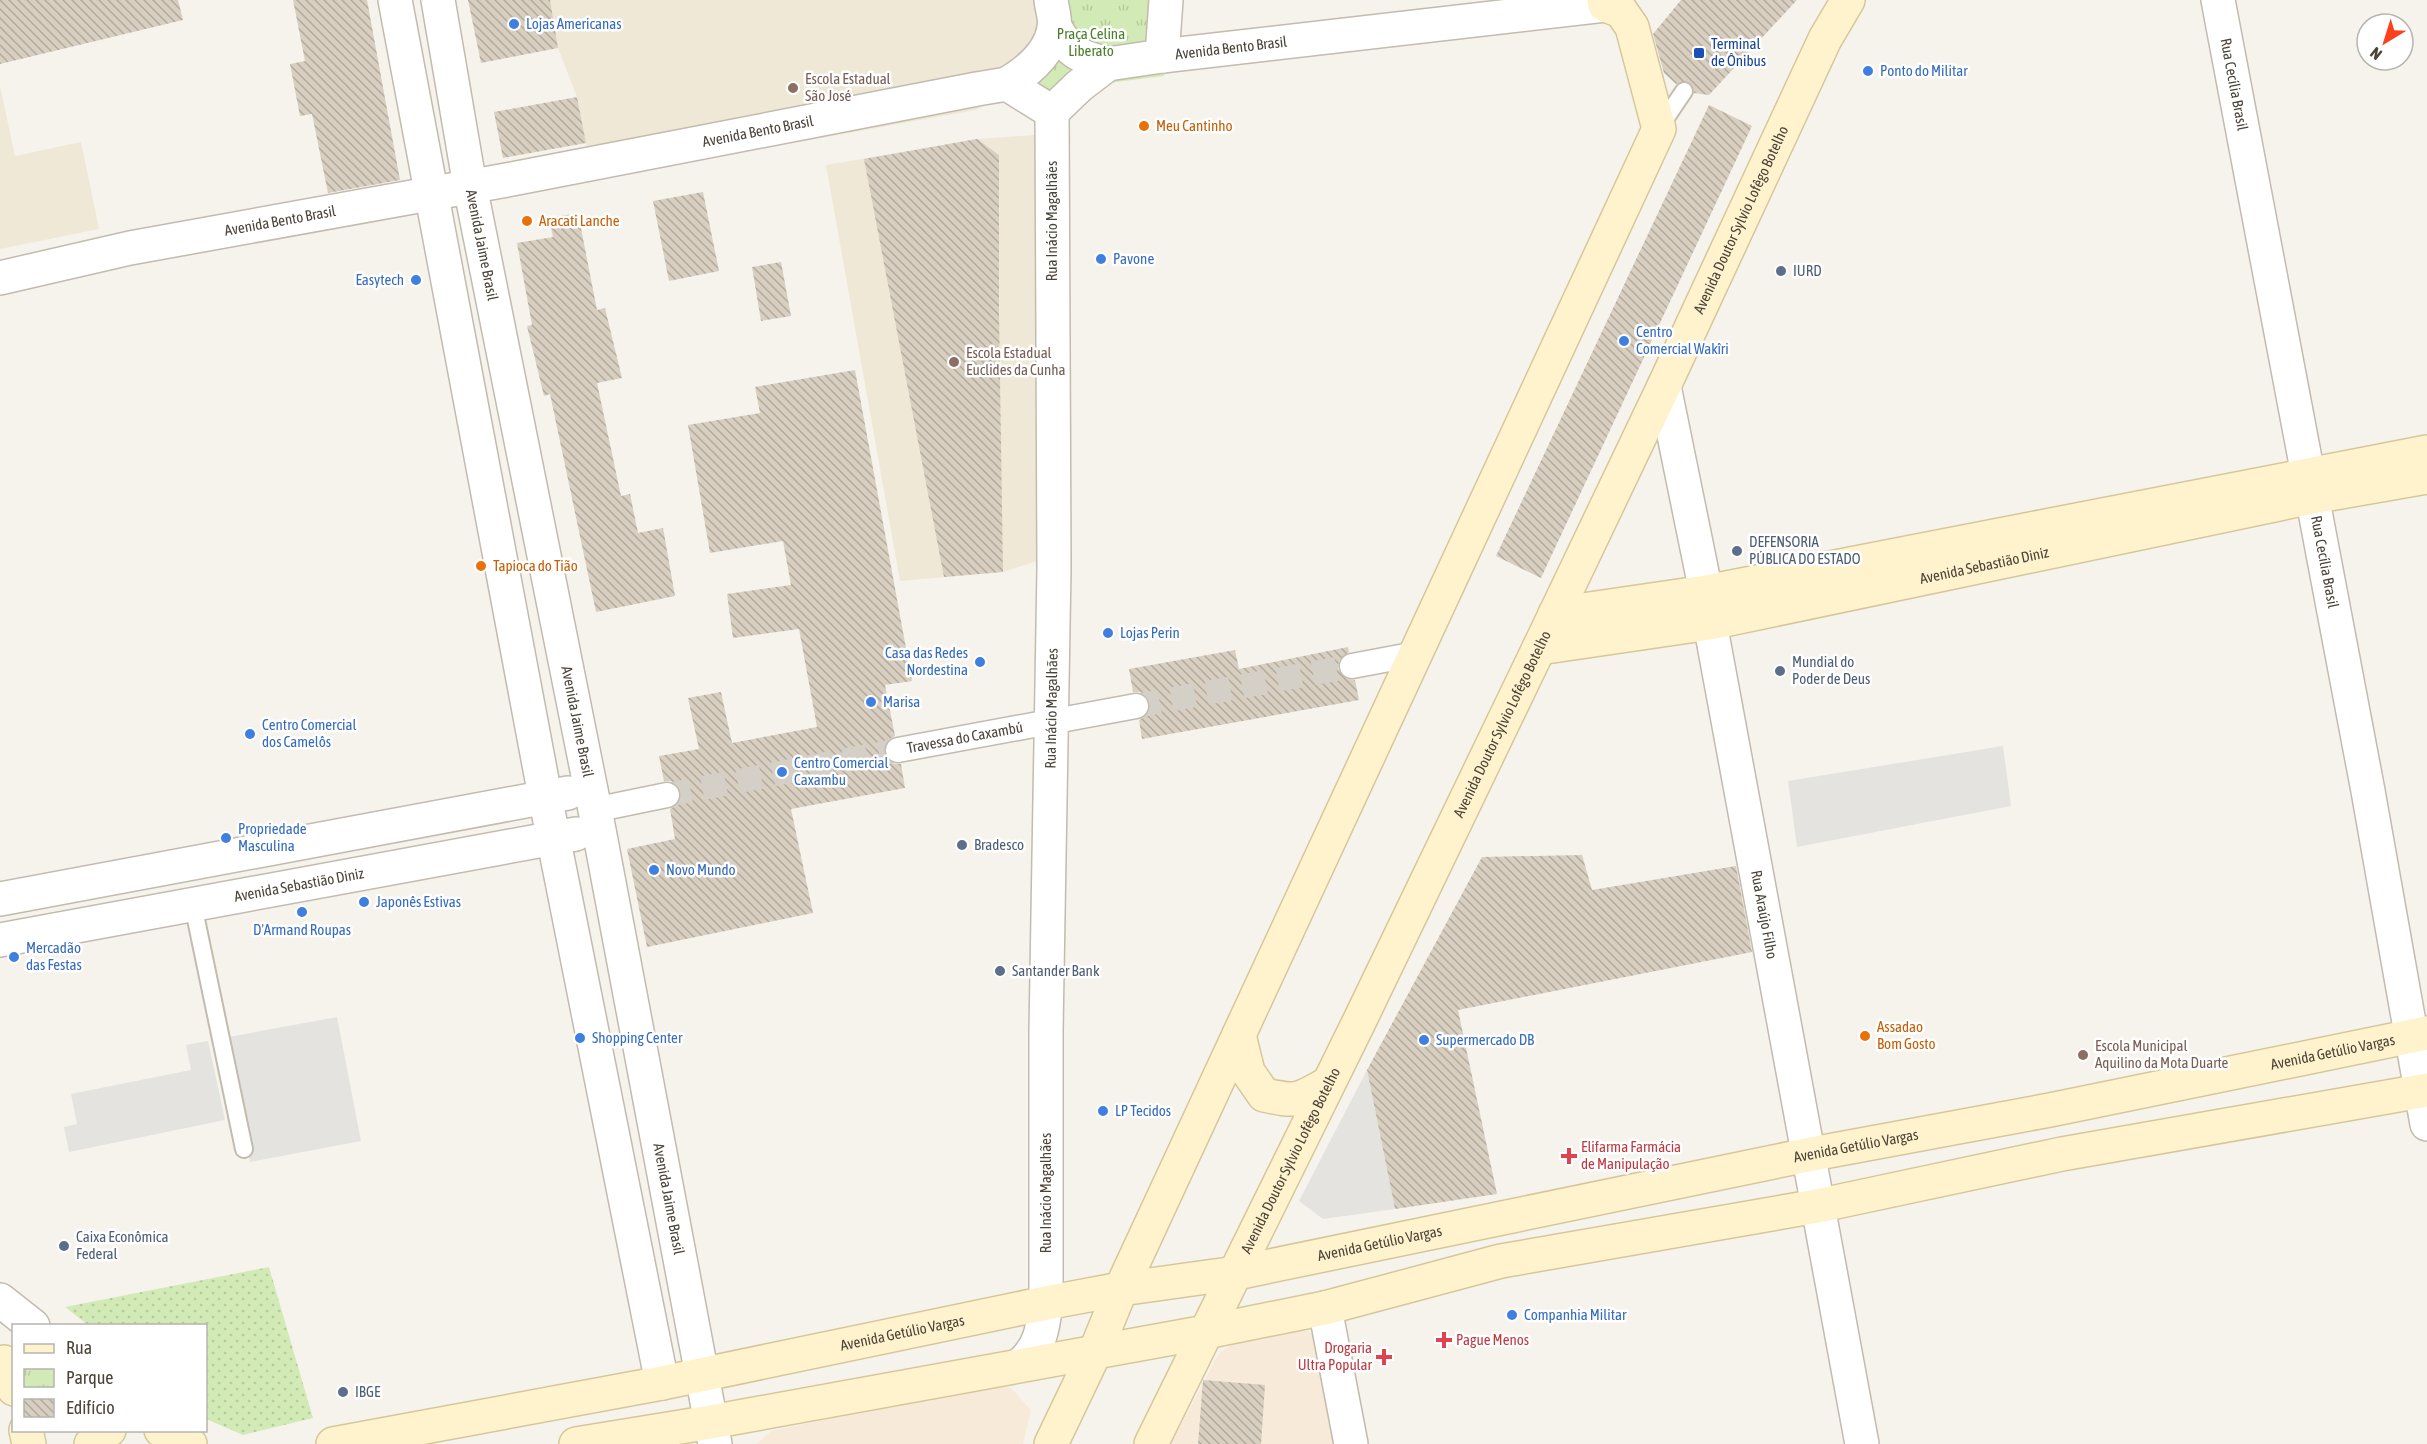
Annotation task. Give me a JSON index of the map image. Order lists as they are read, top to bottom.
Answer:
{
  "streets": {
    "main road": ["Avenida Doutor Sylvio Lofêgo Botelho", "Avenida Sebastião Diniz", "Avenida Getúlio Vargas"],
    "street": [
      "Avenida Bento Brasil",
      "Rua Cecília Brasil",
      "Rua Inácio Magalhães",
      "Avenida Jaime Brasil",
      "Travessa do Caxambú",
      "Rua Araújo Filho"
    ]
  },
  "crossings": [
    ["Avenida Bento Brasil", "Rua Inácio Magalhães"],
    ["Avenida Bento Brasil", "Avenida Jaime Brasil"],
    ["Rua Cecília Brasil", "Avenida Sebastião Diniz"],
    ["Rua Cecília Brasil", "Avenida Getúlio Vargas"],
    ["Avenida Doutor Sylvio Lofêgo Botelho", "Avenida Sebastião Diniz"],
    ["Avenida Doutor Sylvio Lofêgo Botelho", "Rua Araújo Filho"],
    ["Avenida Doutor Sylvio Lofêgo Botelho", "Avenida Getúlio Vargas"],
    ["Rua Inácio Magalhães", "Travessa do Caxambú"],
    ["Rua Inácio Magalhães", "Avenida Getúlio Vargas"],
    ["Avenida Jaime Brasil", "Avenida Sebastião Diniz"],
    ["Avenida Jaime Brasil", "Avenida Getúlio Vargas"],
    ["Avenida Sebastião Diniz", "Rua Araújo Filho"],
    ["Rua Araújo Filho", "Avenida Getúlio Vargas"]
  ],
  "parks": ["Praça Celina Liberato"],
  "places": {
    "other": [
      "Lojas Americanas",
      "Ponto do Militar",
      "Escola Estadual São José",
      "Meu Cantinho",
      "Aracati Lanche",
      "Pavone",
      "IURD",
      "Easytech",
      "Centro Comercial Wakîri",
      "Escola Estadual Euclides da Cunha",
      "DEFENSORIA PÚBLICA DO ESTADO",
      "Tapioca do Tião",
      "Lojas Perin",
      "Casa das Redes Nordestina",
      "Mundial do Poder de Deus",
      "Marisa",
      "Centro Comercial dos Camelôs",
      "Centro Comercial Caxambu",
      "Propriedade Masculina",
      "Bradesco",
      "Novo Mundo",
      "Japonês Estivas",
      "D'Armand Roupas",
      "Mercadão das Festas",
      "Santander Bank",
      "Assadao Bom Gosto",
      "Shopping Center",
      "Supermercado DB",
      "Escola Municipal Aquilino da Mota Duarte",
      "LP Tecidos",
      "Caixa Econômica Federal",
      "Companhia Militar",
      "IBGE"
    ],
    "transit": ["Terminal de Ônibus"],
    "health": ["Elifarma Farmácia de Manipulação", "Pague Menos", "Drogaria Ultra Popular"]
  },
  "legend": ["Rua", "Parque", "Edifício"],
  "north": "bottom left"
}
